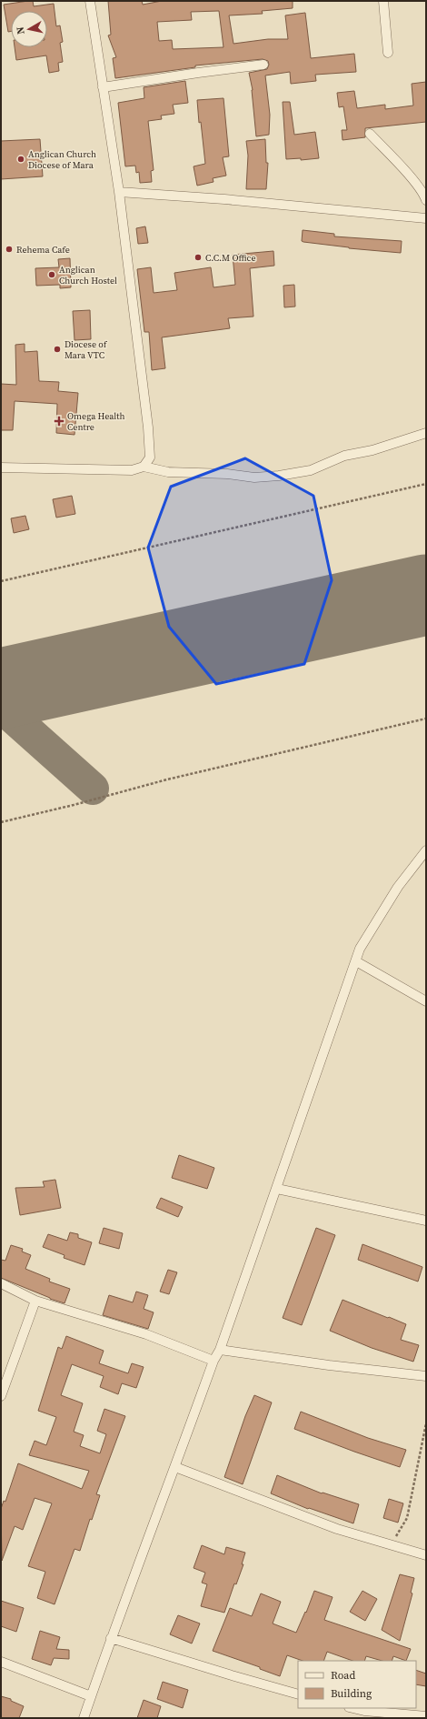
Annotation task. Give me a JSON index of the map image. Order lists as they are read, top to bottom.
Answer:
{
  "places": {
    "other": [
      "Anglican Church Diocese of Mara",
      "Rehema Cafe",
      "C.C.M Office",
      "Anglican Church Hostel",
      "Diocese of Mara VTC"
    ],
    "health": ["Omega Health Centre"]
  },
  "legend": ["Road", "Building"],
  "north": "left"
}
